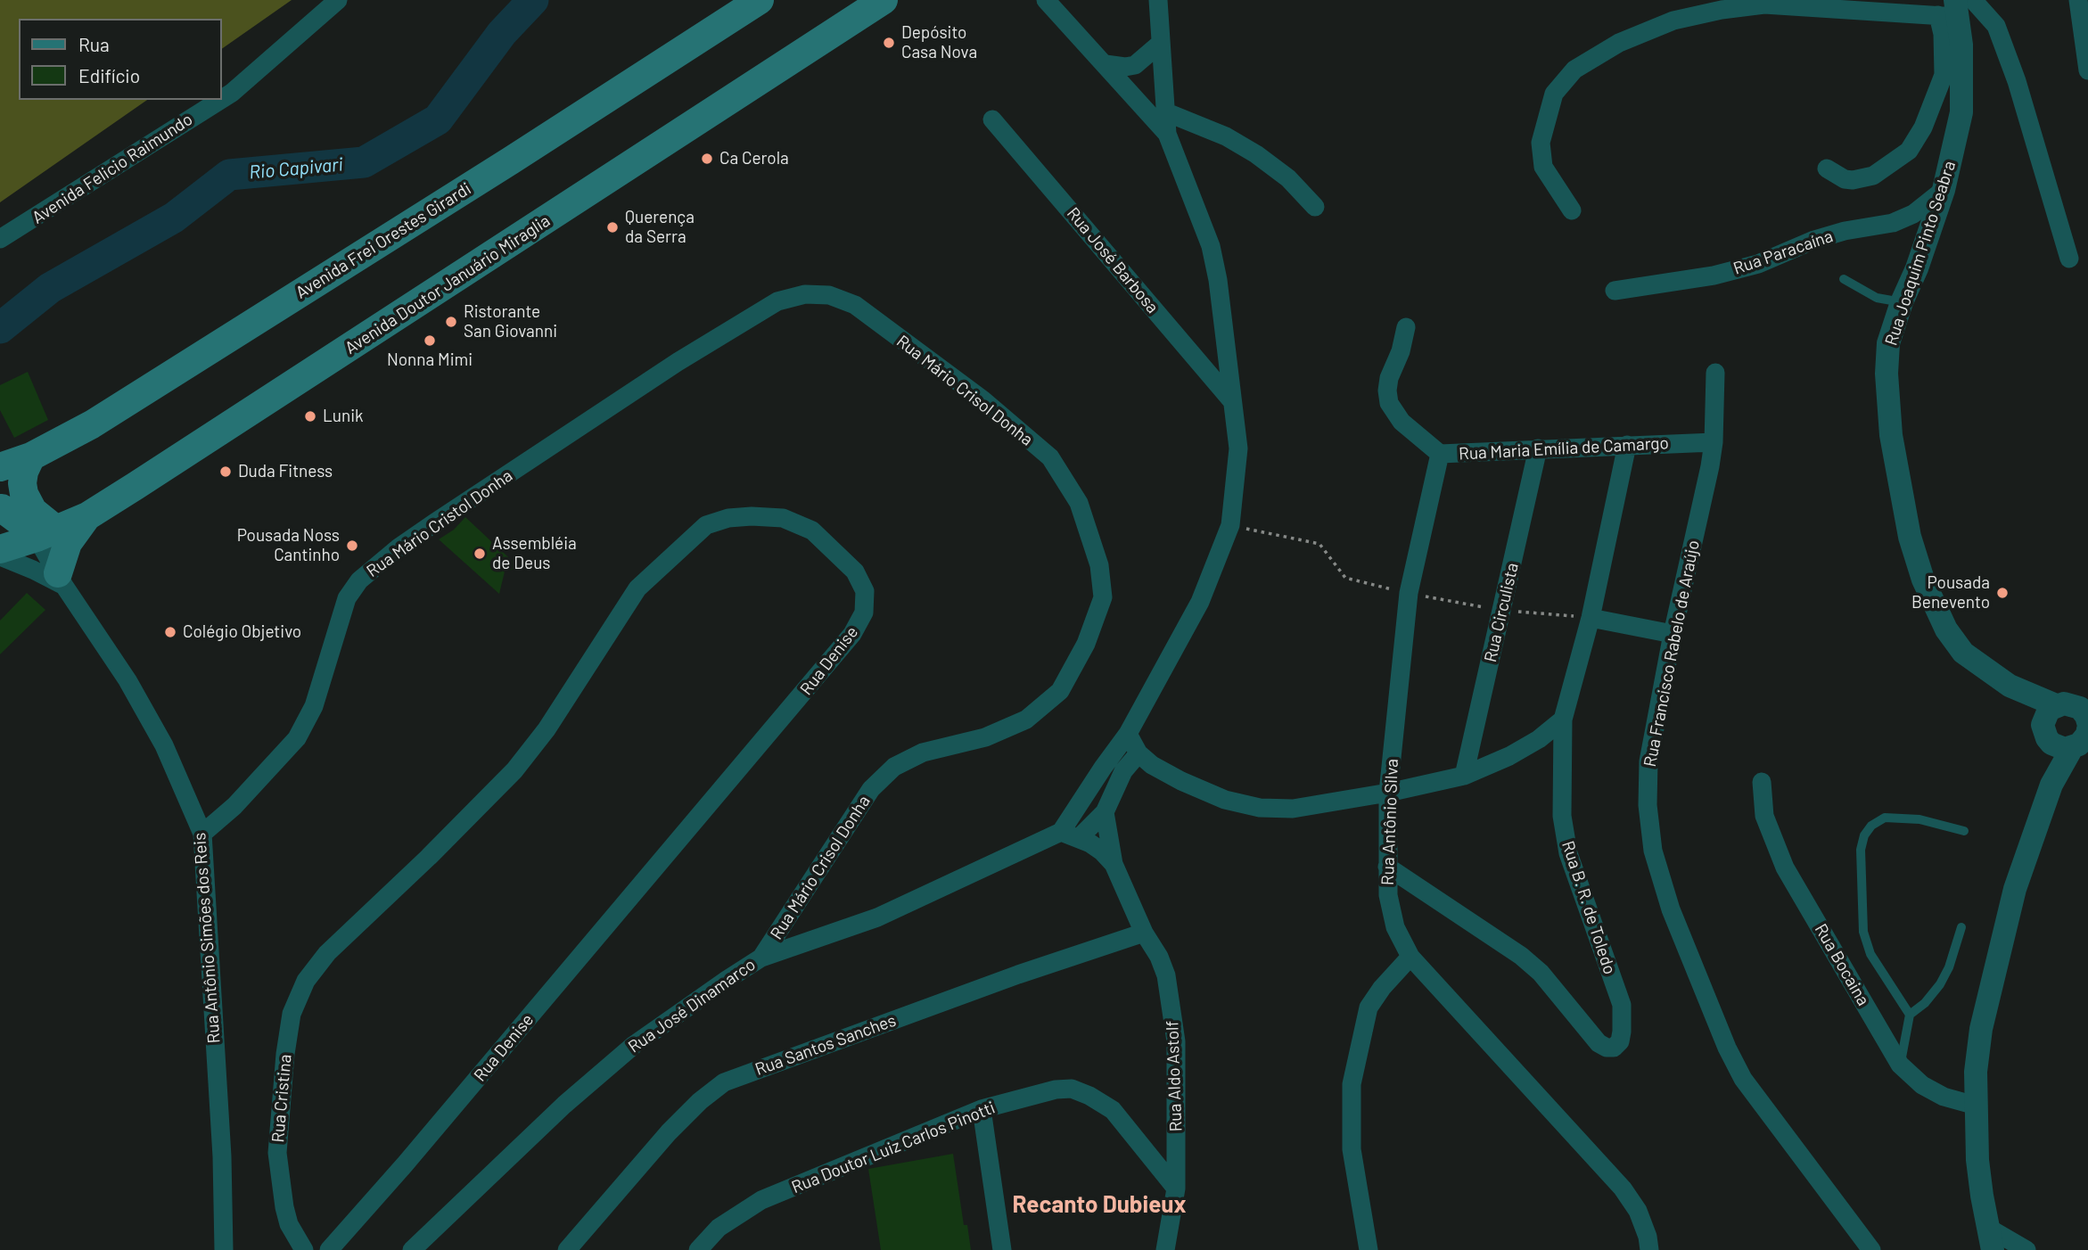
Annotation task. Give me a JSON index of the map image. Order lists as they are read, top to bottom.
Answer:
{
  "streets": {
    "main road": ["Avenida Frei Orestes Girardi", "Avenida Doutor Januário Miraglia"],
    "street": [
      "Avenida Felicio Raimundo",
      "Rua Paracaína",
      "Rua Joaquim Pinto Seabra",
      "Rua José Barbosa",
      "Rua Mário Crisol Donha",
      "Rua Maria Emília de Camargo",
      "Rua Mário Cristol Donha",
      "Rua Circulista",
      "Rua Francisco Rabelo de Araújo",
      "Rua Denise",
      "Rua Antônio Silva",
      "Rua B. R. de Toledo",
      "Rua Antônio Simões dos Reis",
      "Rua Bocaina",
      "Rua José Dinamarco",
      "Rua Santos Sanches",
      "Rua Aldo Astolf",
      "Rua Cristina",
      "Rua Doutor Luiz Carlos Pinotti"
    ]
  },
  "crossings": [
    ["Rua Paracaína", "Rua Joaquim Pinto Seabra"],
    ["Avenida Doutor Januário Miraglia", "Rua Antônio Simões dos Reis"],
    ["Rua Mário Crisol Donha", "Rua Mário Cristol Donha"],
    ["Rua Mário Crisol Donha", "Rua José Dinamarco"],
    ["Rua Maria Emília de Camargo", "Rua Circulista"],
    ["Rua Maria Emília de Camargo", "Rua Francisco Rabelo de Araújo"],
    ["Rua Maria Emília de Camargo", "Rua Antônio Silva"],
    ["Rua Maria Emília de Camargo", "Rua B. R. de Toledo"],
    ["Rua Mário Cristol Donha", "Rua Antônio Simões dos Reis"],
    ["Rua Denise", "Rua Cristina"],
    ["Rua Antônio Silva", "Rua B. R. de Toledo"],
    ["Rua José Dinamarco", "Rua Aldo Astolf"],
    ["Rua Santos Sanches", "Rua Aldo Astolf"],
    ["Rua Aldo Astolf", "Rua Doutor Luiz Carlos Pinotti"]
  ],
  "districts": ["Recanto Dubieux"],
  "water": ["Rio Capivari"],
  "places": [
    "Depósito Casa Nova",
    "Ca Cerola",
    "Querença da Serra",
    "Ristorante San Giovanni",
    "Nonna Mimi",
    "Lunik",
    "Duda Fitness",
    "Pousada Noss Cantinho",
    "Assembléia de Deus",
    "Pousada Benevento",
    "Colégio Objetivo"
  ],
  "legend": ["Rua", "Edifício"]
}
